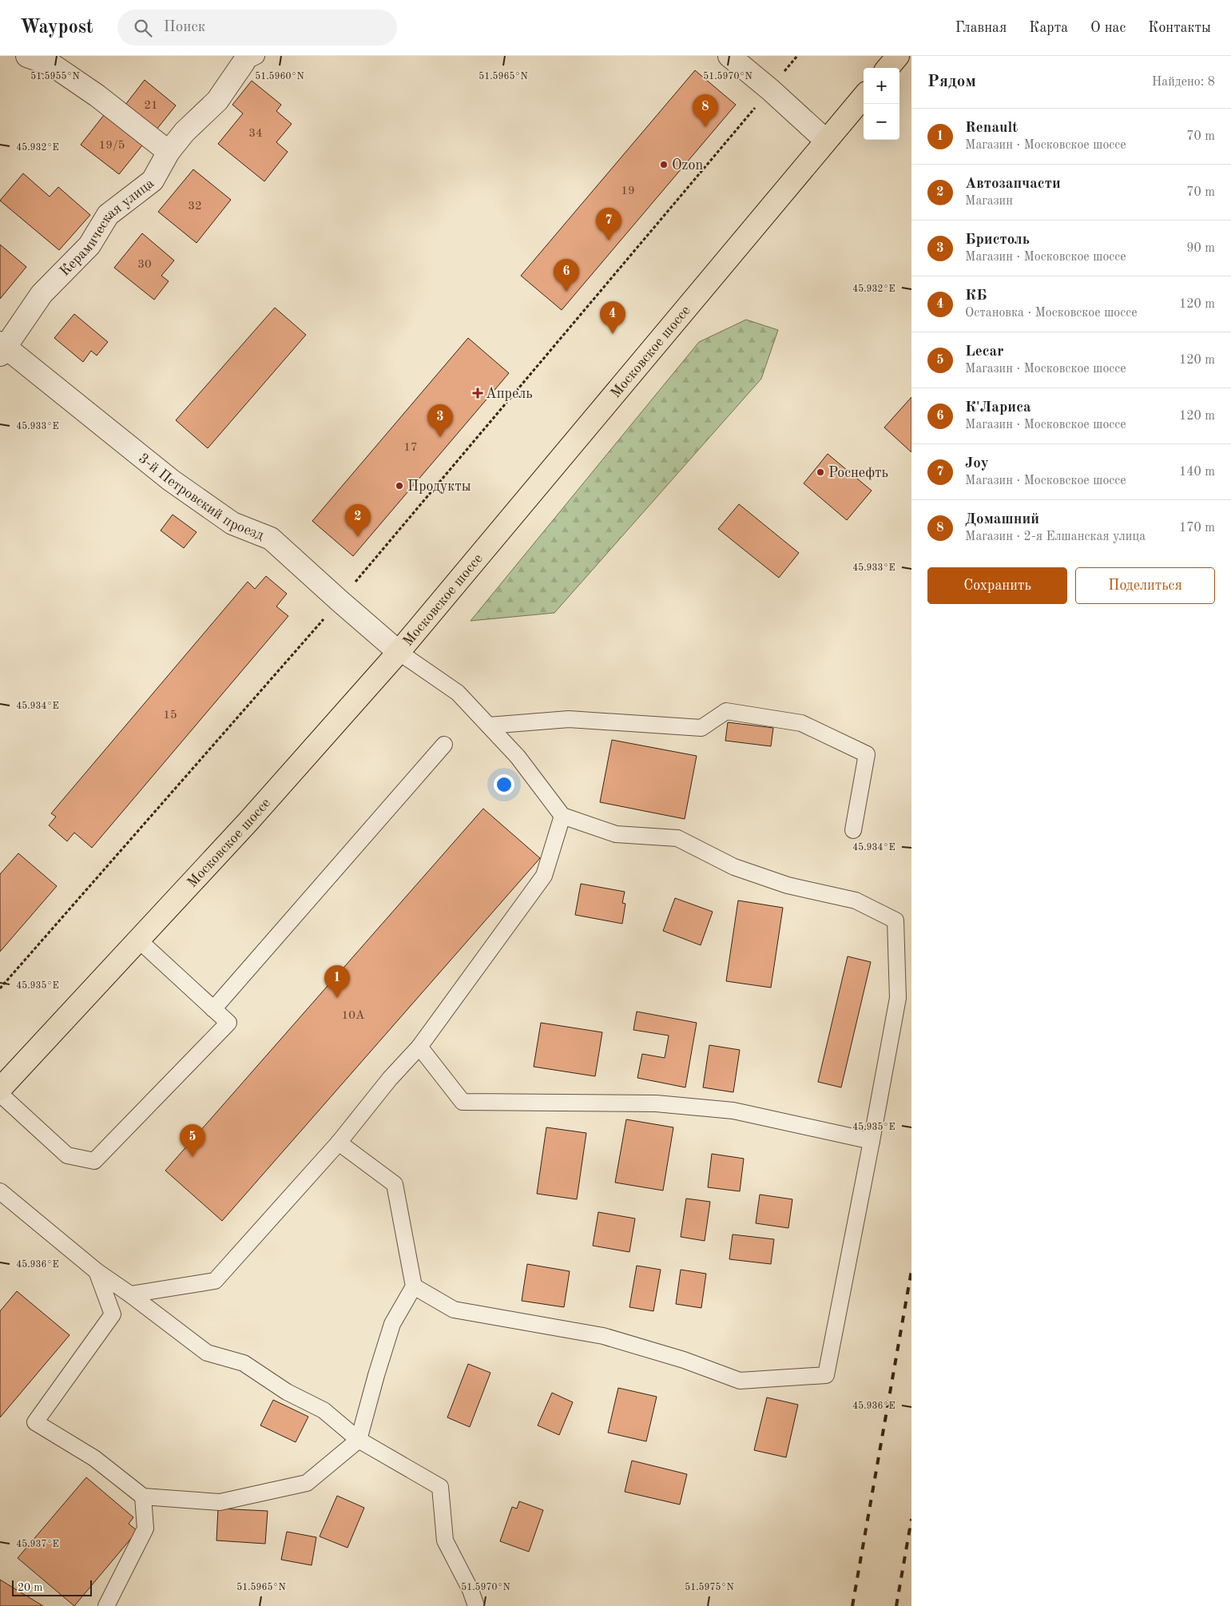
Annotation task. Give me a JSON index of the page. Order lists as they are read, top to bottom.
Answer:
{
  "streets": {
    "main road": ["Московское шоссе"],
    "street": ["Керамическая улица", "3-й Петровский проезд"]
  },
  "crossings": [
    ["Керамическая улица", "3-й Петровский проезд"],
    ["Московское шоссе", "3-й Петровский проезд"]
  ],
  "places": {
    "other": ["Ozon", "Роснефть", "Продукты"],
    "health": ["Апрель"]
  },
  "house_numbers": [
    "21",
    "34",
    "19/5",
    "19",
    "32",
    "30",
    "17",
    "15",
    "10А"
  ],
  "scale_bar": "20 m",
  "page": {
    "header": "Waypost",
    "search": "Поиск",
    "nav": [
      "Главная",
      "Карта",
      "О нас",
      "Контакты"
    ],
    "heading": ["Рядом", "Найдено: 8"],
    "map_buttons": ["+", "−"],
    "pins": [
      "8",
      "7",
      "6",
      "4",
      "3",
      "2",
      "1",
      "5"
    ],
    "list": [
      {
        "mark": "1",
        "name": "Renault",
        "note": "Магазин · Московское шоссе",
        "value": "70 m"
      },
      {
        "mark": "2",
        "name": "Автозапчасти",
        "note": "Магазин",
        "value": "70 m"
      },
      {
        "mark": "3",
        "name": "Бристоль",
        "note": "Магазин · Московское шоссе",
        "value": "90 m"
      },
      {
        "mark": "4",
        "name": "КБ",
        "note": "Остановка · Московское шоссе",
        "value": "120 m"
      },
      {
        "mark": "5",
        "name": "Lecar",
        "note": "Магазин · Московское шоссе",
        "value": "120 m"
      },
      {
        "mark": "6",
        "name": "К'Лариса",
        "note": "Магазин · Московское шоссе",
        "value": "120 m"
      },
      {
        "mark": "7",
        "name": "Joy",
        "note": "Магазин · Московское шоссе",
        "value": "140 m"
      },
      {
        "mark": "8",
        "name": "Домашний",
        "note": "Магазин · 2-я Елшанская улица",
        "value": "170 m"
      }
    ],
    "buttons": ["Сохранить", "Поделиться"],
    "scale": "20 m"
  },
  "coordinates": [
    "51.5955°N",
    "51.5960°N",
    "51.5965°N",
    "51.5970°N",
    "45.932°E",
    "45.933°E",
    "45.934°E",
    "45.935°E",
    "45.936°E",
    "45.937°E",
    "51.5975°N"
  ]
}
